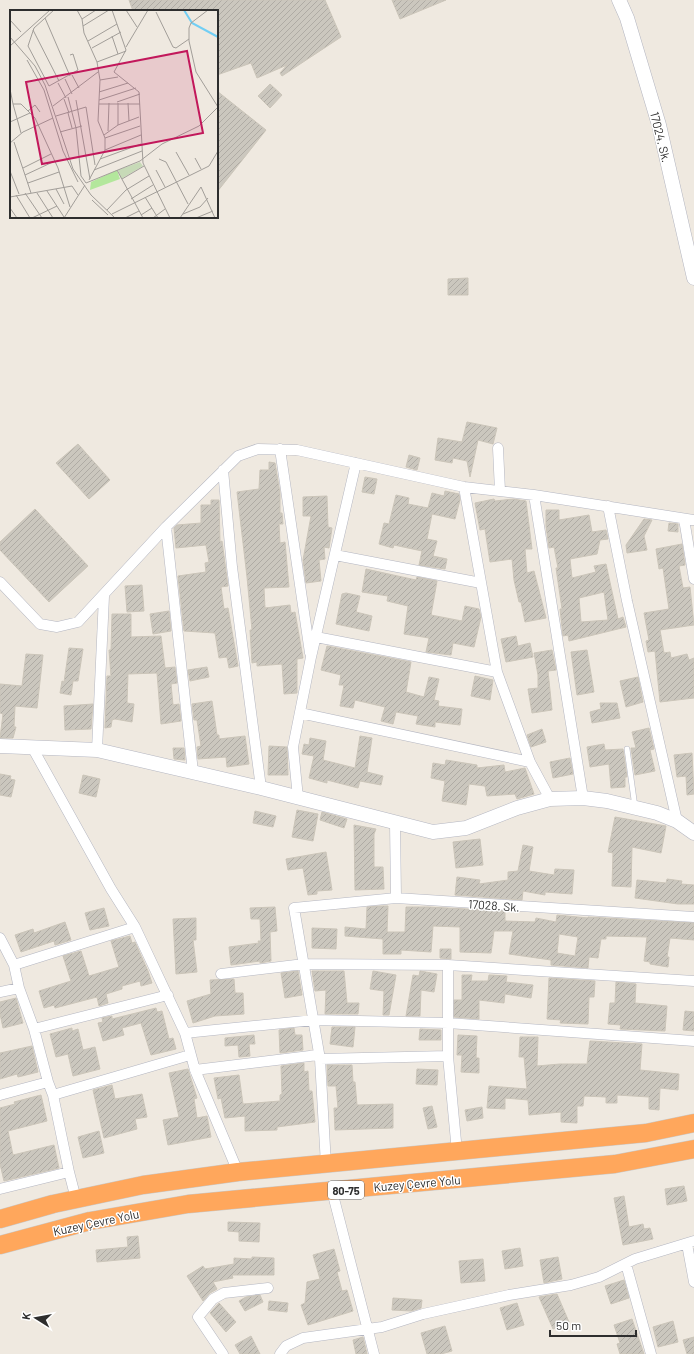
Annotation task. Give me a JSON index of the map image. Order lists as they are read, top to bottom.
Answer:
{
  "streets": {
    "highway": ["Kuzey Çevre Yolu", "80-75"],
    "street": ["17024. Sk.", "17028. Sk."]
  },
  "scale_bar": "50 m",
  "north": "left"
}
